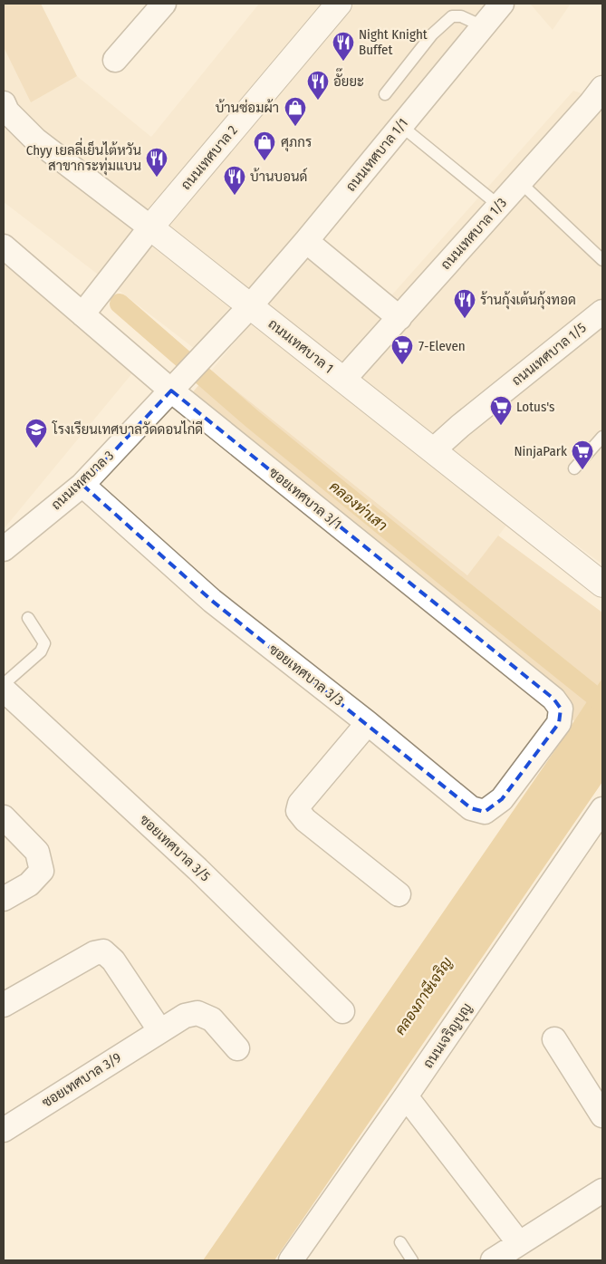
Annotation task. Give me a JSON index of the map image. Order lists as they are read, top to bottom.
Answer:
{
  "streets": {
    "street": [
      "ถนนเทศบาล 1/1",
      "ถนนเทศบาล 2",
      "ถนนเทศบาล 1/3",
      "ถนนเทศบาล 1",
      "ถนนเทศบาล 1/5",
      "ถนนเทศบาล 3",
      "ซอยเทศบาล 3/1",
      "ซอยเทศบาล 3/3",
      "ซอยเทศบาล 3/5",
      "ถนนเจริญบุญ",
      "ซอยเทศบาล 3/9"
    ]
  },
  "crossings": [
    ["ถนนเทศบาล 1/1", "ถนนเทศบาล 1"],
    ["ถนนเทศบาล 1/1", "ถนนเทศบาล 3"],
    ["ถนนเทศบาล 2", "ถนนเทศบาล 1"],
    ["ถนนเทศบาล 2", "ซอยเทศบาล 3/1"],
    ["ถนนเทศบาล 1/3", "ถนนเทศบาล 1"],
    ["ถนนเทศบาล 1", "ถนนเทศบาล 1/5"],
    ["ถนนเทศบาล 1", "ถนนเทศบาล 3"],
    ["ถนนเทศบาล 3", "ซอยเทศบาล 3/1"],
    ["ถนนเทศบาล 3", "ซอยเทศบาล 3/3"],
    ["ซอยเทศบาล 3/1", "ซอยเทศบาล 3/3"]
  ],
  "water": ["คลองท่าเสา", "คลองภาษีเจริญ"],
  "places": {
    "restaurant": [
      "Night Knight Buffet",
      "อั๊ยยะ",
      "Chyy เยลลี่เย็นไต้หวัน สาขากระทุ่มแบน",
      "บ้านบอนด์",
      "ร้านกุ้งเต้นกุ้งทอด"
    ],
    "shop": ["บ้านซ่อมผ้า", "ศุภกร"],
    "supermarket": ["7-Eleven", "Lotus's", "NinjaPark"],
    "school or university": ["โรงเรียนเทศบาลวัดดอนไก่ดี"]
  }
}
